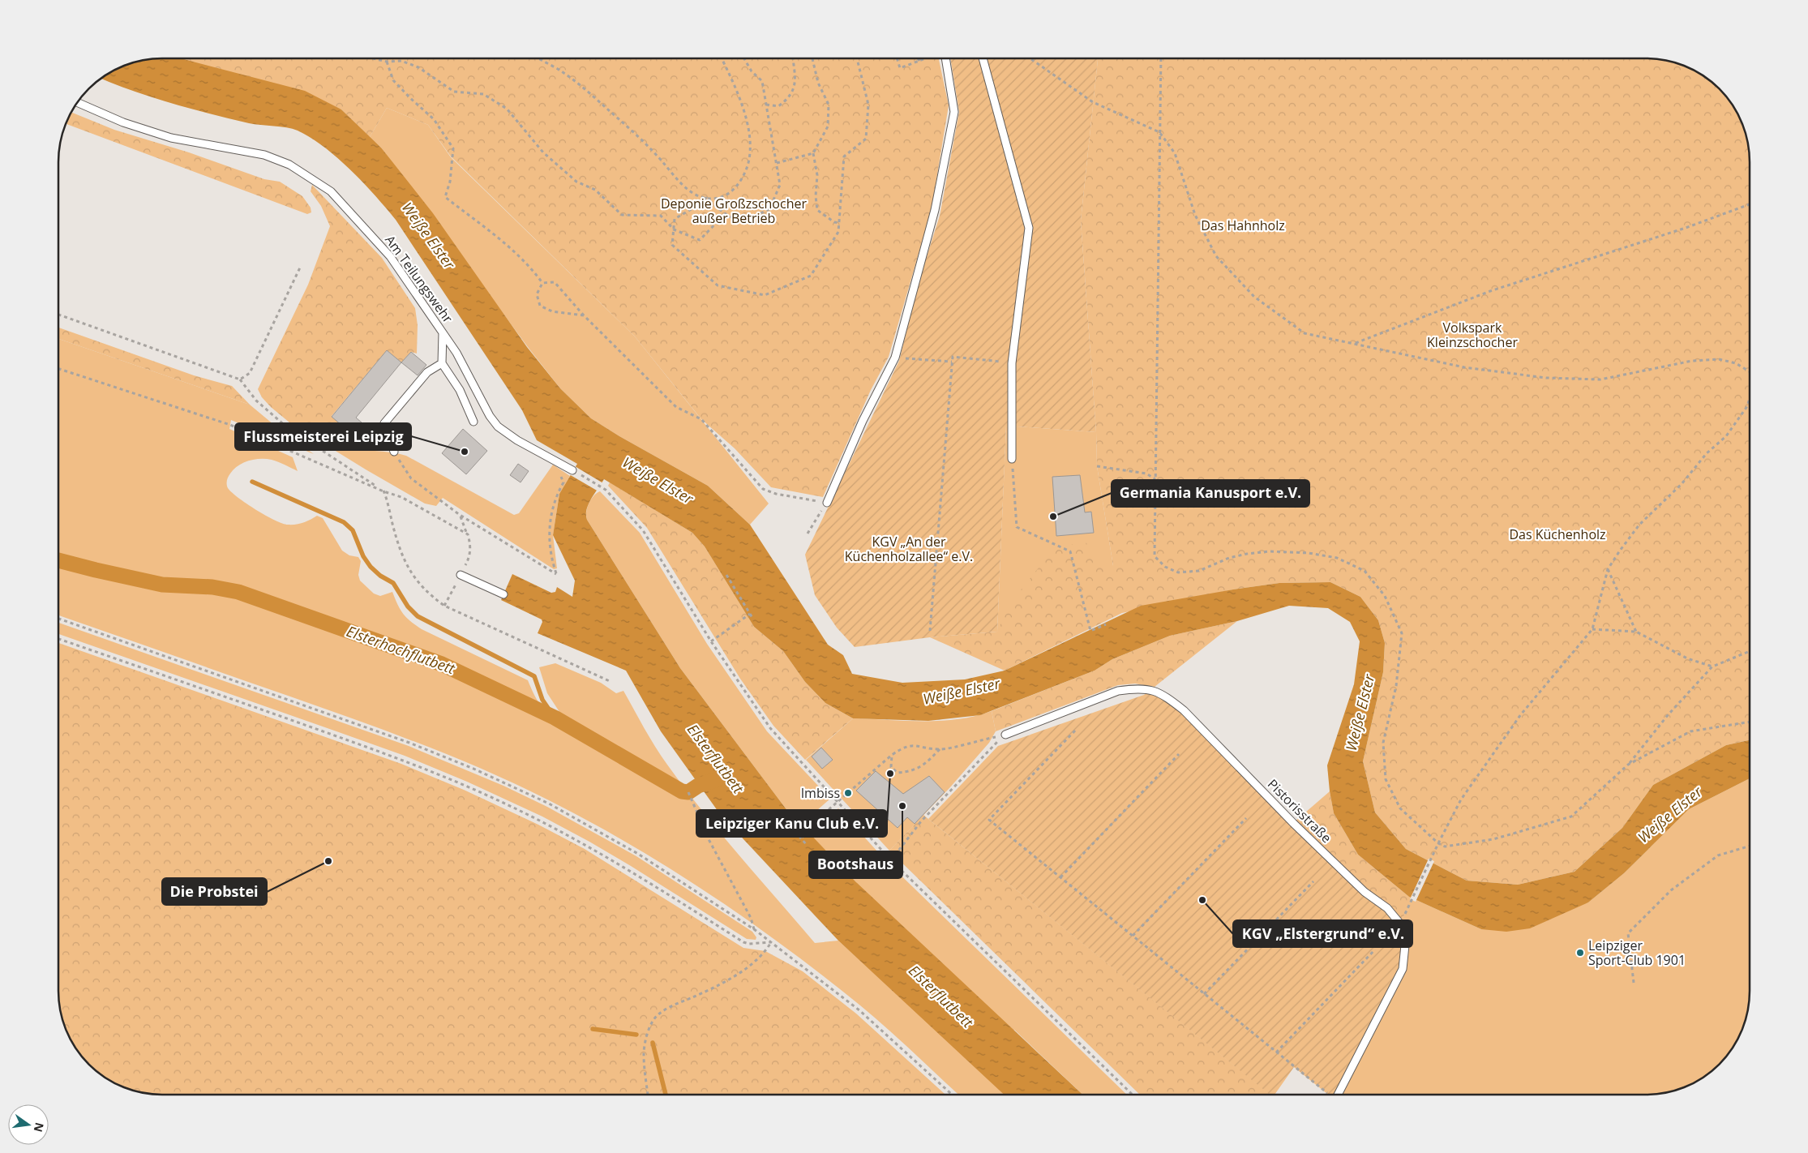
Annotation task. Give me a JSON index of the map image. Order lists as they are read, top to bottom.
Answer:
{
  "streets": {
    "lane": ["Am Teilungswehr", "Pistorisstraße"]
  },
  "water": ["Weiße Elster", "Elsterhochflutbett", "Elsterflutbett"],
  "parks": [
    "Deponie Großzschocher außer Betrieb",
    "Das Hahnholz",
    "Volkspark Kleinzschocher",
    "Das Küchenholz",
    "KGV „An der Küchenholzallee“ e.V."
  ],
  "places": [
    "Flussmeisterei Leipzig",
    "Germania Kanusport e.V.",
    "Leipziger Kanu Club e.V.",
    "Imbiss",
    "Bootshaus",
    "Die Probstei",
    "KGV „Elstergrund“ e.V.",
    "Leipziger Sport-Club 1901"
  ],
  "north": "right"
}
